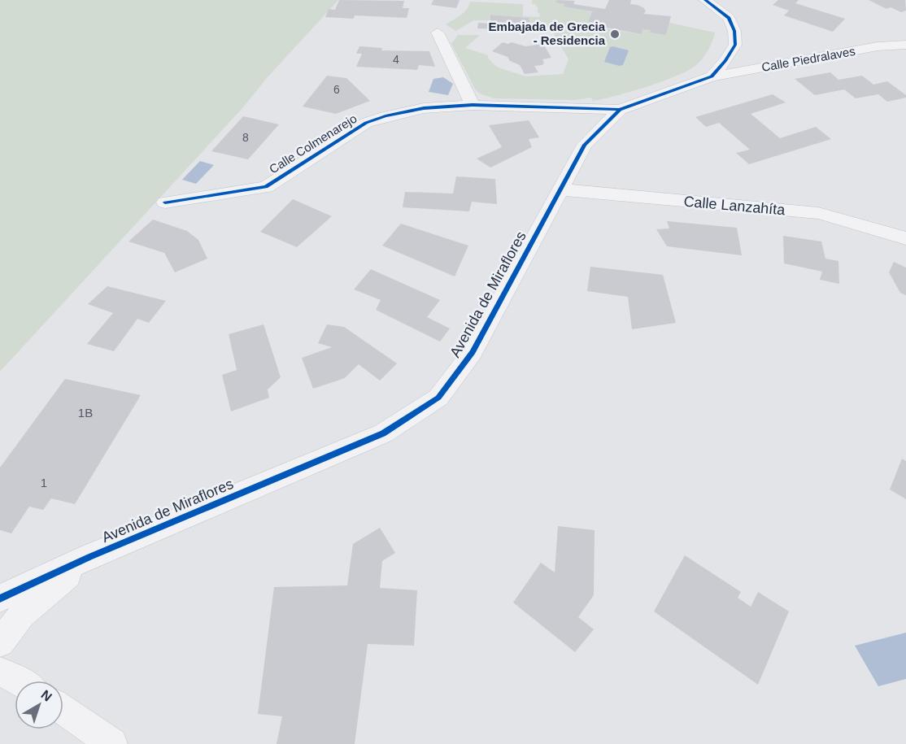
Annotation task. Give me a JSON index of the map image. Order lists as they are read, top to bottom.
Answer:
{
  "streets": {
    "street": [
      "Calle Piedralaves",
      "Calle Colmenarejo",
      "Calle Lanzahíta",
      "Avenida de Miraflores"
    ]
  },
  "crossings": [
    ["Calle Piedralaves", "Avenida de Miraflores"],
    ["Calle Colmenarejo", "Avenida de Miraflores"],
    ["Calle Lanzahíta", "Avenida de Miraflores"]
  ],
  "places": ["Embajada de Grecia - Residencia"],
  "house_numbers": [
    "4",
    "6",
    "8",
    "1B",
    "1"
  ],
  "north": "top right"
}
